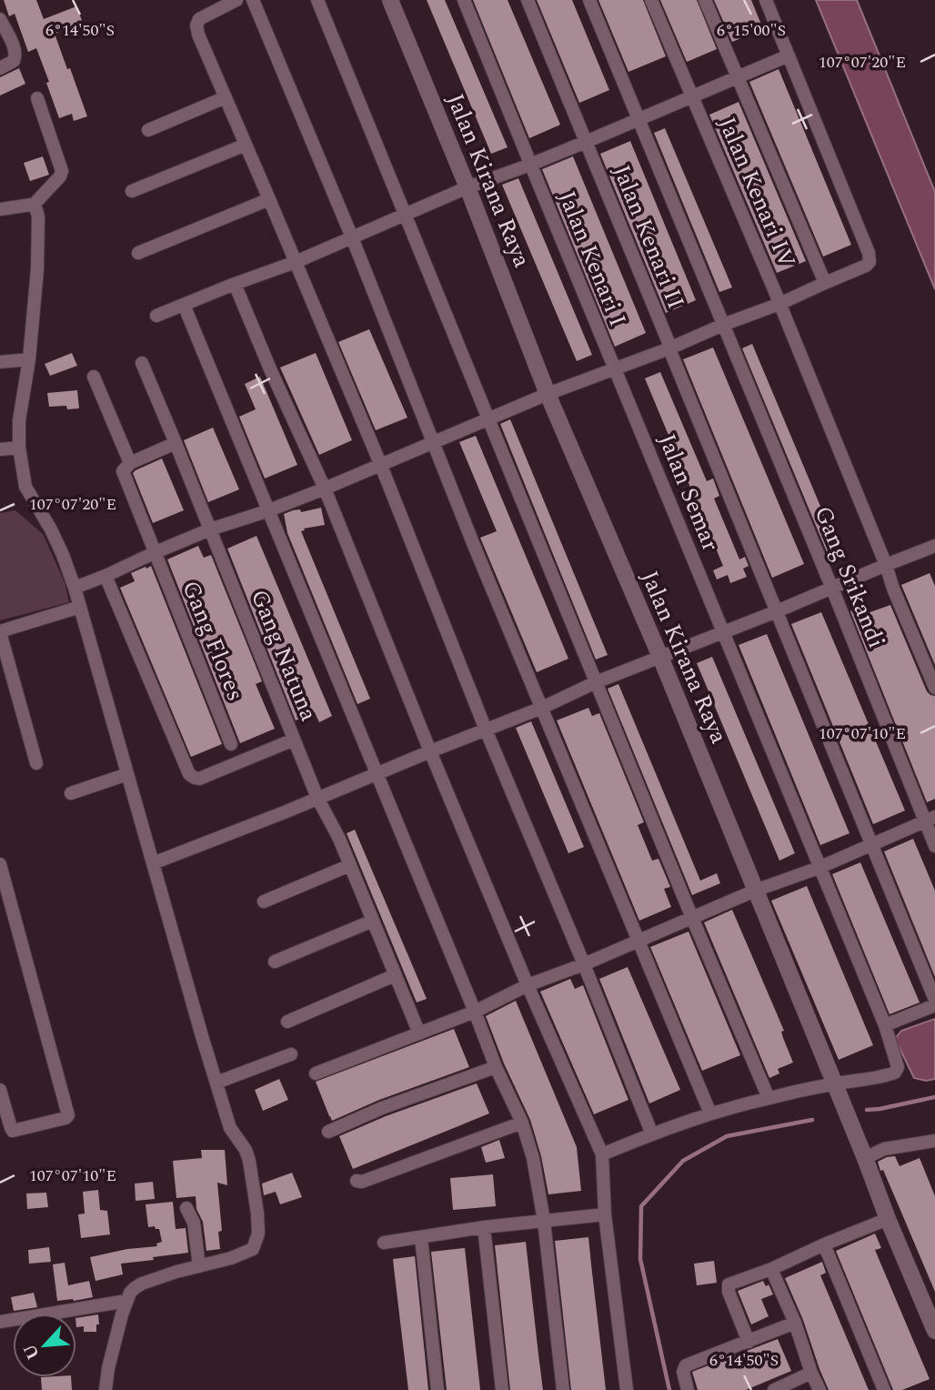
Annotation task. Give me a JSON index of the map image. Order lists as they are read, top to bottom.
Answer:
{
  "streets": {
    "street": [
      "Jalan Kirana Raya",
      "Jalan Kenari IV",
      "Jalan Kenari II",
      "Jalan Kenari I",
      "Jalan Semar",
      "Gang Srikandi",
      "Gang Flores",
      "Gang Natuna"
    ]
  },
  "crossings": [
    ["Jalan Kirana Raya", "Jalan Semar"],
    ["Jalan Kenari I", "Jalan Semar"]
  ],
  "north": "bottom left",
  "coordinates": [
    "6°14'50\"S",
    "6°15'00\"S",
    "107°07'20\"E",
    "107°07'10\"E"
  ]
}
